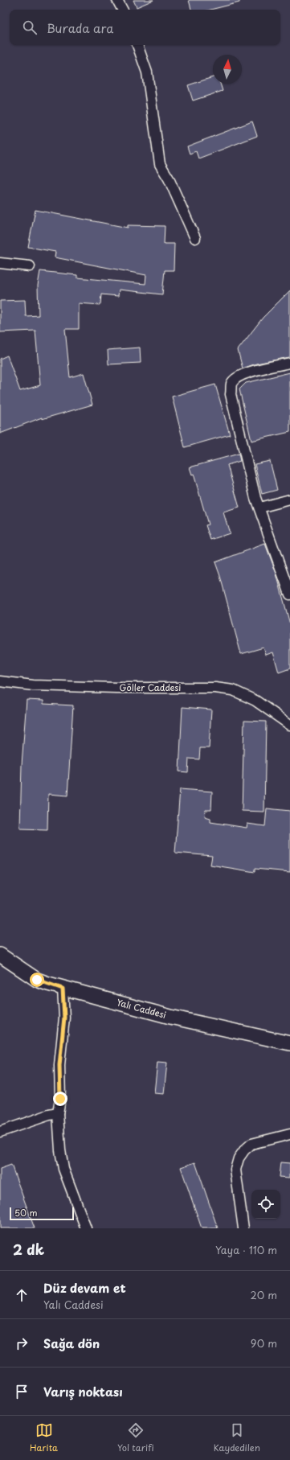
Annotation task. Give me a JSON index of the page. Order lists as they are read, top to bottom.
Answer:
{
  "streets": {
    "street": ["Göller Caddesi", "Yalı Caddesi"]
  },
  "scale_bar": "50 m",
  "north": "top",
  "page": {
    "search": "Burada ara",
    "scale": "50 m",
    "heading": ["2 dk", "Yaya · 110 m"],
    "list": [
      ["Düz devam et", "Yalı Caddesi", "20 m"],
      ["Sağa dön", "90 m"],
      "Varış noktası"
    ],
    "nav": ["Harita", "Yol tarifi", "Kaydedilen"]
  }
}
